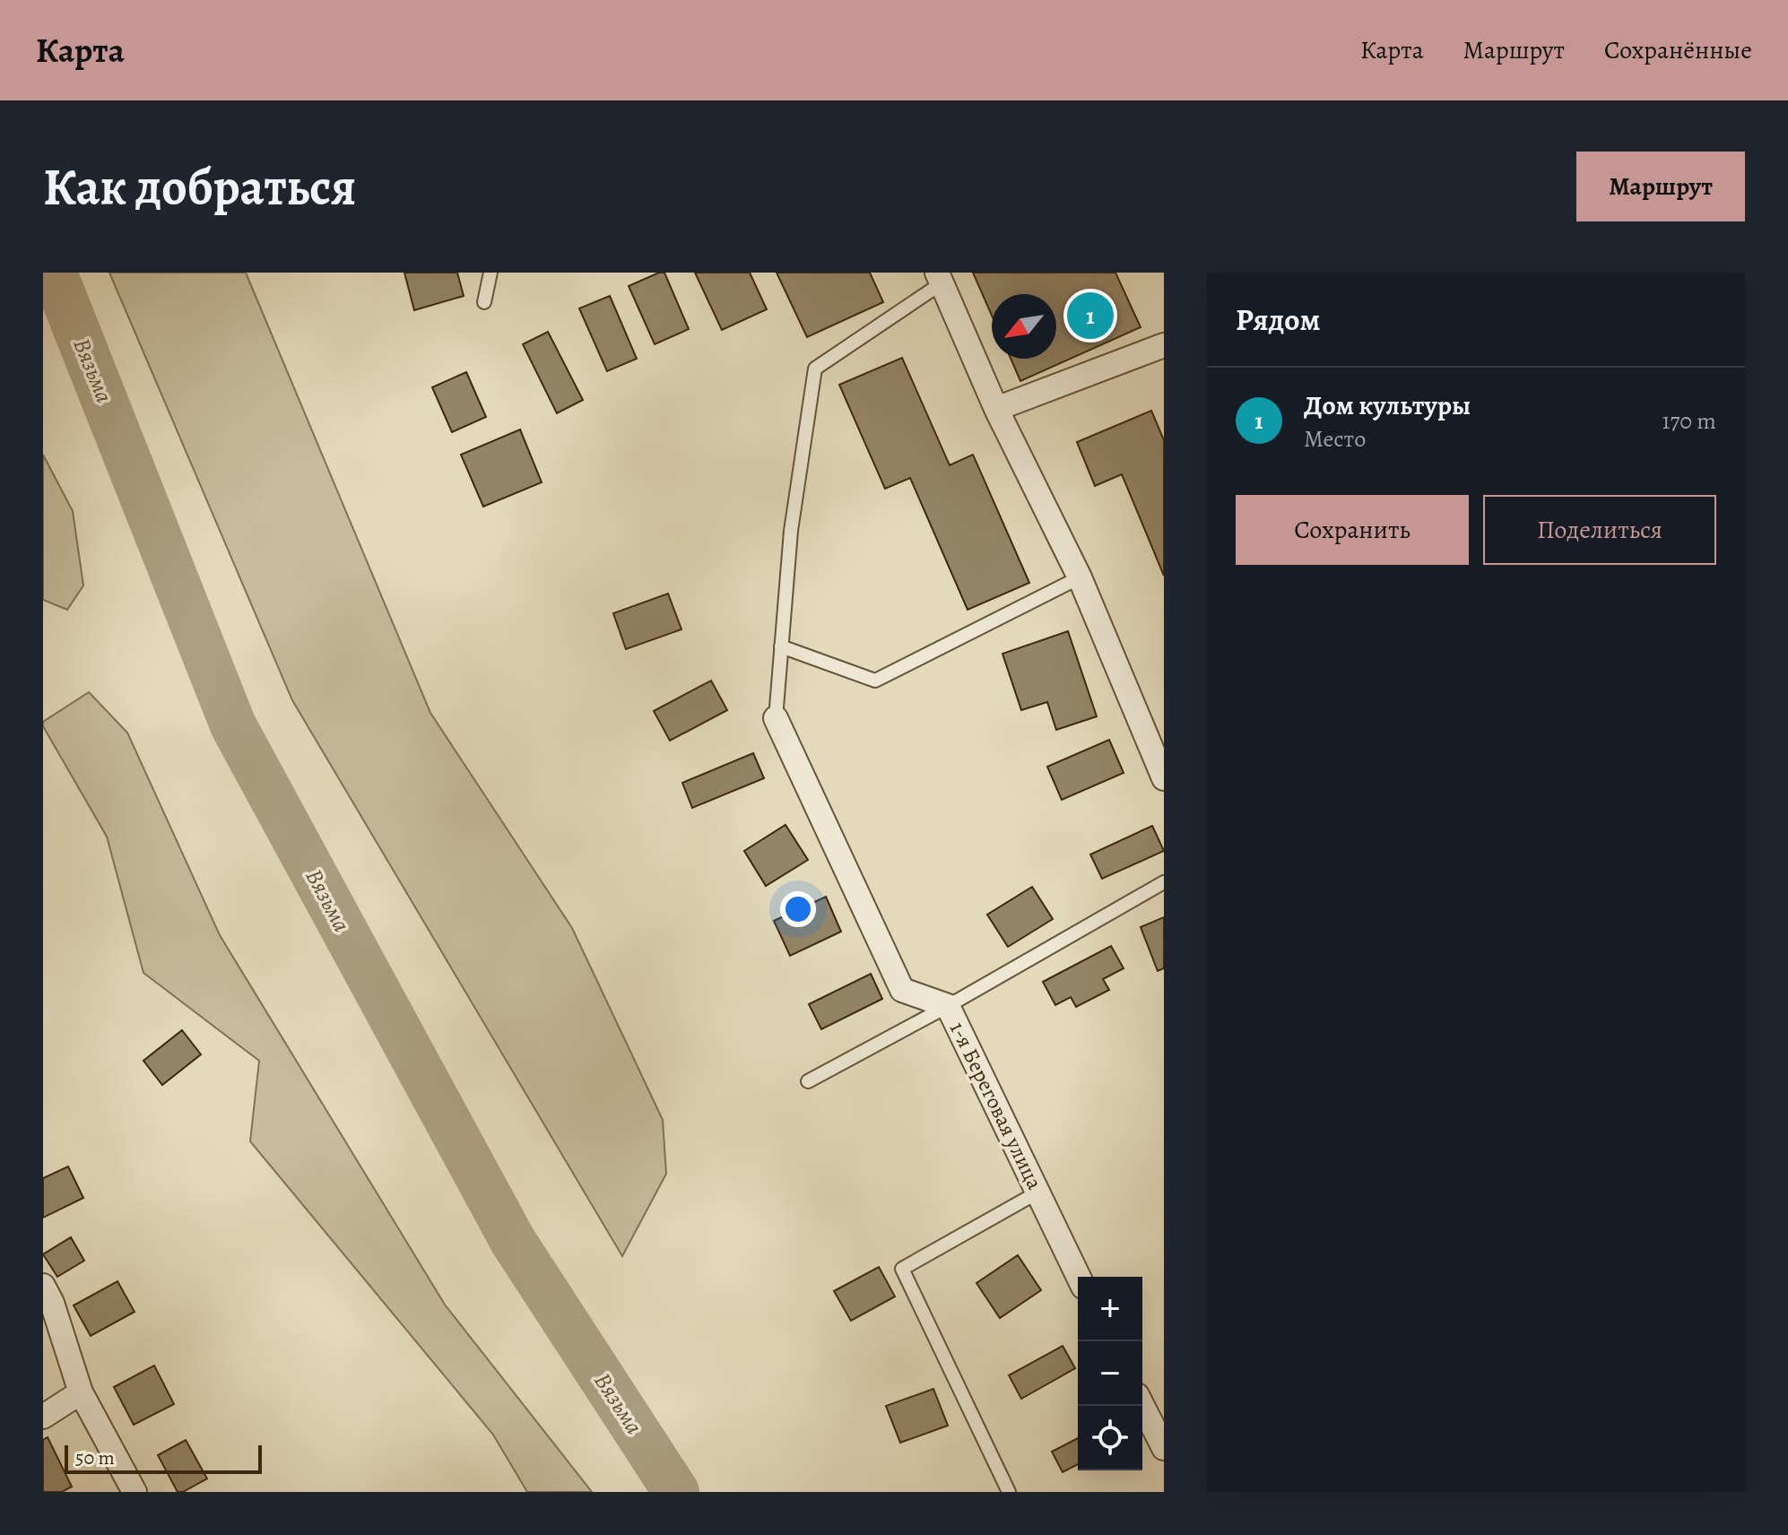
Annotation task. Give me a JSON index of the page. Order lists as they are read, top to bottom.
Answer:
{
  "streets": {
    "street": ["1-я Береговая улица"]
  },
  "water": ["Вязьма"],
  "scale_bar": "50 m",
  "north": "bottom left",
  "page": {
    "header": "Карта",
    "nav": ["Карта", "Маршрут", "Сохранённые"],
    "buttons": [
      "Маршрут",
      ["Сохранить", "Поделиться"]
    ],
    "title": "Как добраться",
    "heading": "Рядом",
    "pins": "1",
    "list": [
      {
        "mark": "1",
        "name": "Дом культуры",
        "note": "Место",
        "value": "170 m"
      }
    ],
    "map_buttons": ["+", "−"],
    "scale": "50 m"
  }
}
